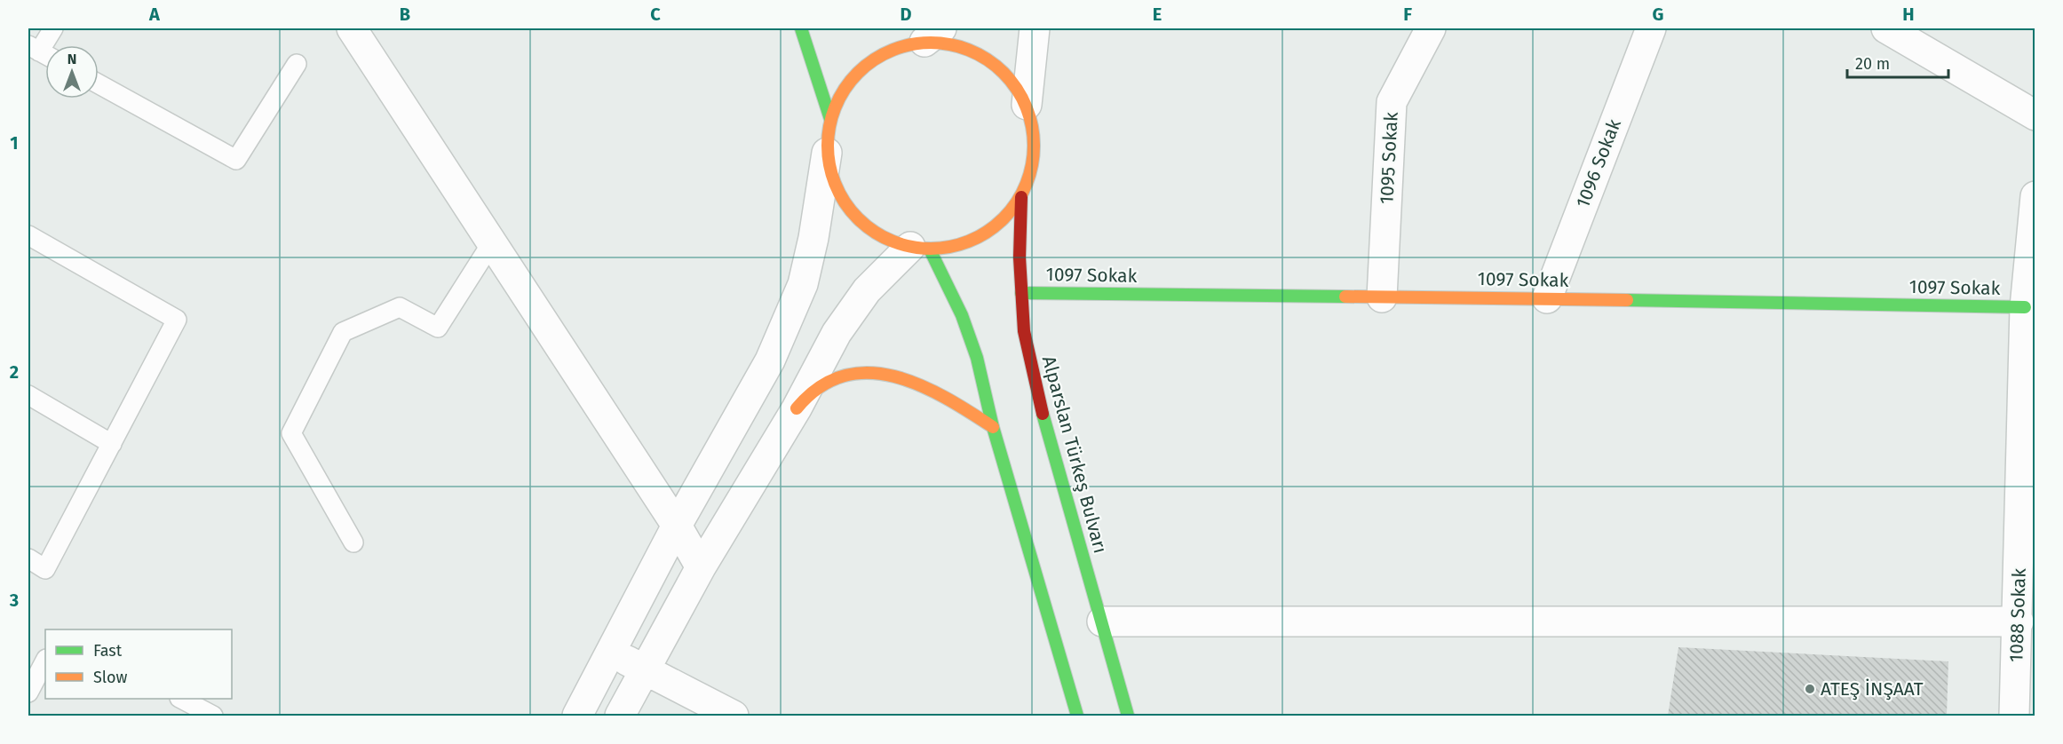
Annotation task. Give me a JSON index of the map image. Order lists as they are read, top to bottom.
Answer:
{
  "streets": {
    "main road": ["1097 Sokak", "Alparslan Türkeş Bulvarı"],
    "street": ["1095 Sokak", "1096 Sokak", "1088 Sokak"]
  },
  "crossings": [
    ["1095 Sokak", "1097 Sokak"],
    ["1096 Sokak", "1097 Sokak"],
    ["1097 Sokak", "Alparslan Türkeş Bulvarı"],
    ["1097 Sokak", "1088 Sokak"]
  ],
  "places": ["ATEŞ İNŞAAT"],
  "legend": ["Fast", "Slow"],
  "scale_bar": "20 m",
  "north": "top",
  "grid": {
    "columns": [
      "A",
      "B",
      "C",
      "D",
      "E",
      "F",
      "G",
      "H"
    ],
    "rows": ["1", "2", "3"]
  }
}
